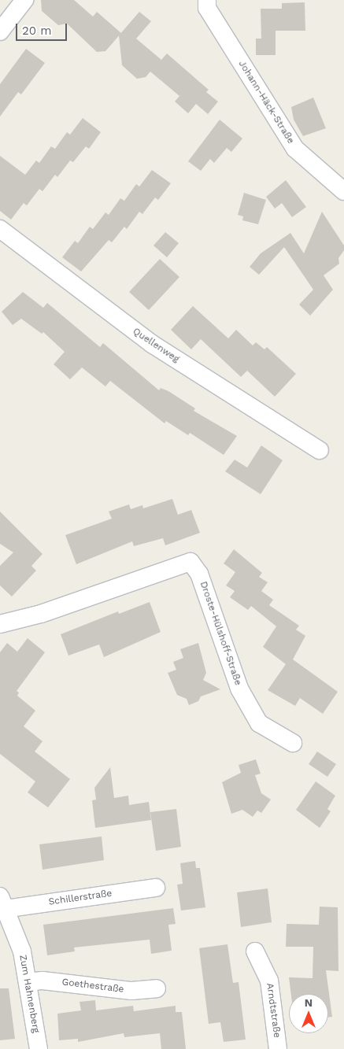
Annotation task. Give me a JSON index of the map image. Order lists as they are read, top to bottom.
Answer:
{
  "streets": {
    "street": [
      "Johann-Häck-Straße",
      "Quellenweg",
      "Droste-Hülshoff-Straße",
      "Schillerstraße",
      "Goethestraße",
      "Zum Hahnenberg",
      "Arndtstraße"
    ]
  },
  "crossings": [
    ["Schillerstraße", "Zum Hahnenberg"],
    ["Goethestraße", "Zum Hahnenberg"]
  ],
  "scale_bar": "20 m",
  "north": "top"
}
